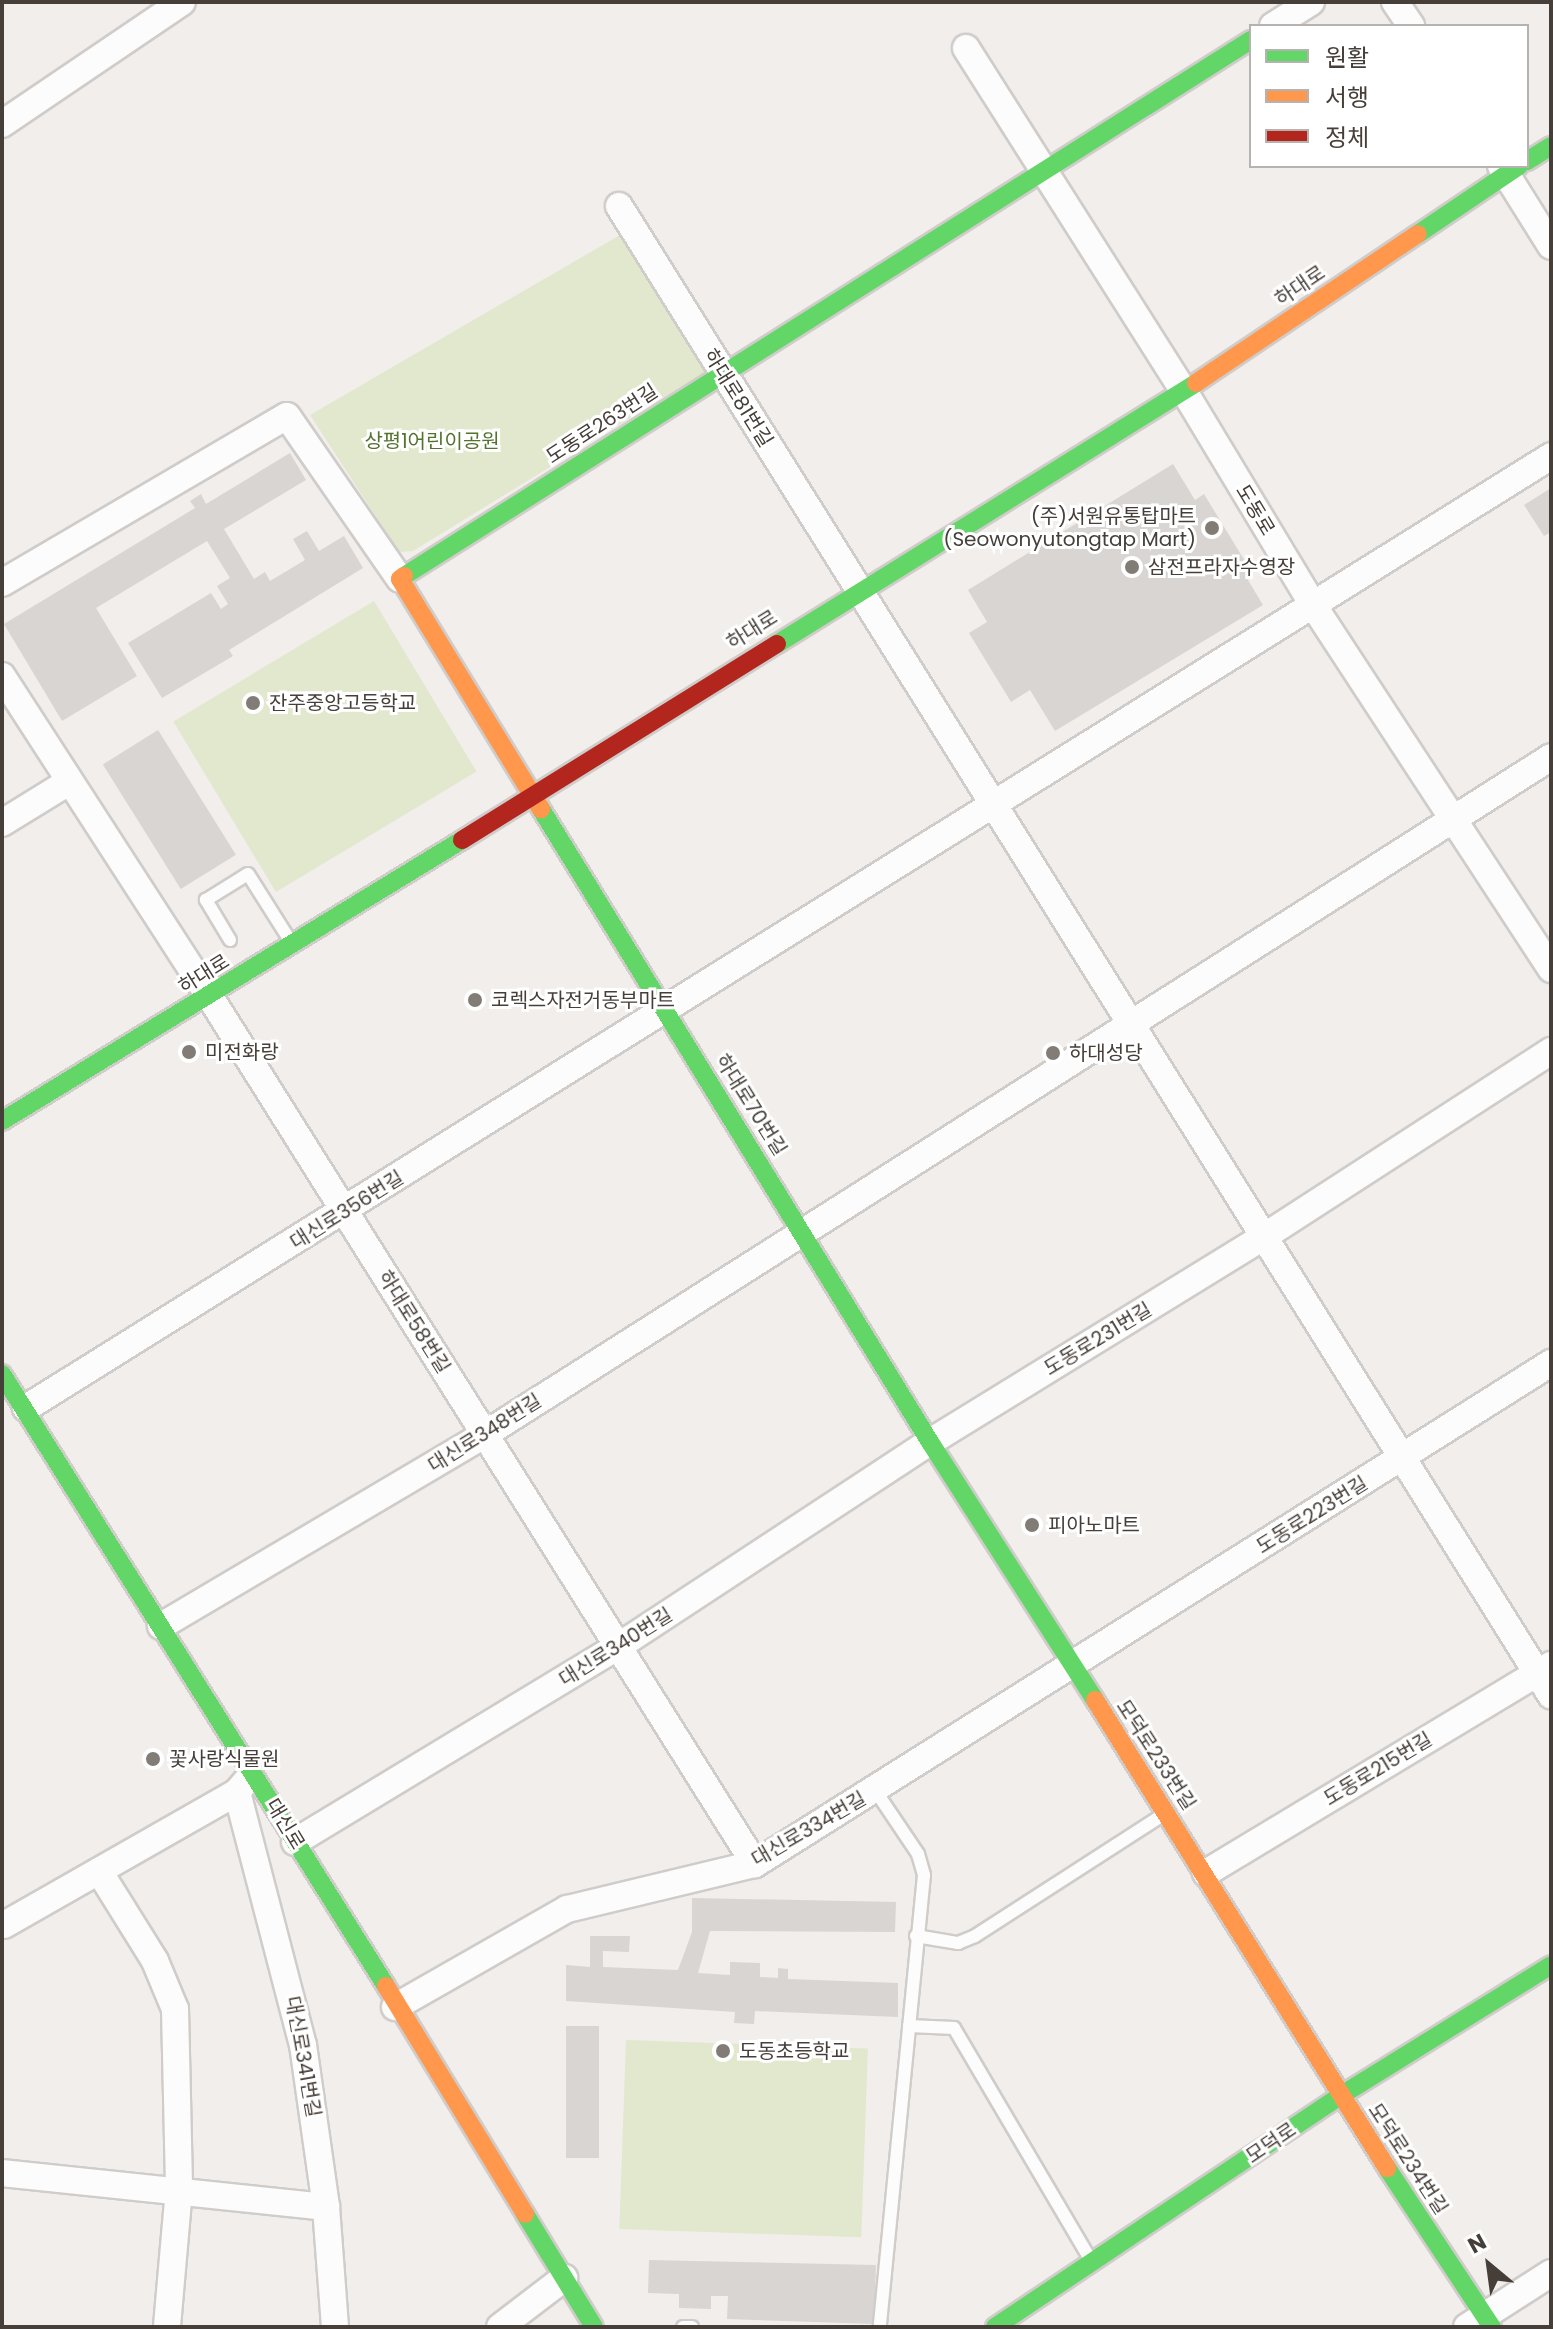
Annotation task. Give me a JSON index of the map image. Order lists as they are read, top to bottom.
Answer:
{
  "streets": {
    "street": [
      "하대로",
      "하대로81번길",
      "도동로263번길",
      "도동로",
      "하대로70번길",
      "대신로356번길",
      "하대로58번길",
      "도동로231번길",
      "대신로348번길",
      "도동로223번길",
      "대신로340번길",
      "모덕로233번길",
      "도동로215번길",
      "대신로",
      "대신로334번길",
      "대신로341번길",
      "모덕로",
      "모덕로234번길"
    ]
  },
  "crossings": [
    ["하대로", "하대로81번길"],
    ["하대로", "도동로"],
    ["하대로", "하대로70번길"],
    ["하대로", "하대로58번길"],
    ["하대로81번길", "도동로263번길"],
    ["하대로81번길", "대신로356번길"],
    ["하대로81번길", "도동로231번길"],
    ["하대로81번길", "대신로348번길"],
    ["도동로263번길", "도동로"],
    ["도동로", "대신로356번길"],
    ["도동로", "대신로348번길"],
    ["하대로70번길", "대신로356번길"],
    ["하대로70번길", "도동로231번길"],
    ["하대로70번길", "대신로348번길"],
    ["하대로70번길", "대신로340번길"],
    ["하대로70번길", "모덕로233번길"],
    ["대신로356번길", "하대로58번길"],
    ["대신로356번길", "대신로"],
    ["하대로58번길", "대신로348번길"],
    ["하대로58번길", "대신로340번길"],
    ["하대로58번길", "대신로334번길"],
    ["도동로231번길", "대신로340번길"],
    ["도동로231번길", "모덕로233번길"],
    ["대신로348번길", "대신로"],
    ["도동로223번길", "모덕로233번길"],
    ["도동로223번길", "대신로334번길"],
    ["대신로340번길", "모덕로233번길"],
    ["대신로340번길", "대신로"],
    ["모덕로233번길", "도동로215번길"],
    ["모덕로233번길", "대신로334번길"],
    ["모덕로233번길", "모덕로"],
    ["모덕로233번길", "모덕로234번길"],
    ["대신로", "대신로334번길"],
    ["모덕로", "모덕로234번길"]
  ],
  "parks": ["상평1어린이공원"],
  "places": [
    "(주)서원유통탑마트 (Seowonyutongtap Mart)",
    "삼전프라자수영장",
    "잔주중앙고등학교",
    "코렉스자전거동부마트",
    "미전화랑",
    "하대성당",
    "피아노마트",
    "꽃사랑식물원",
    "도동초등학교"
  ],
  "legend": ["원활", "서행", "정체"],
  "north": "top left"
}
